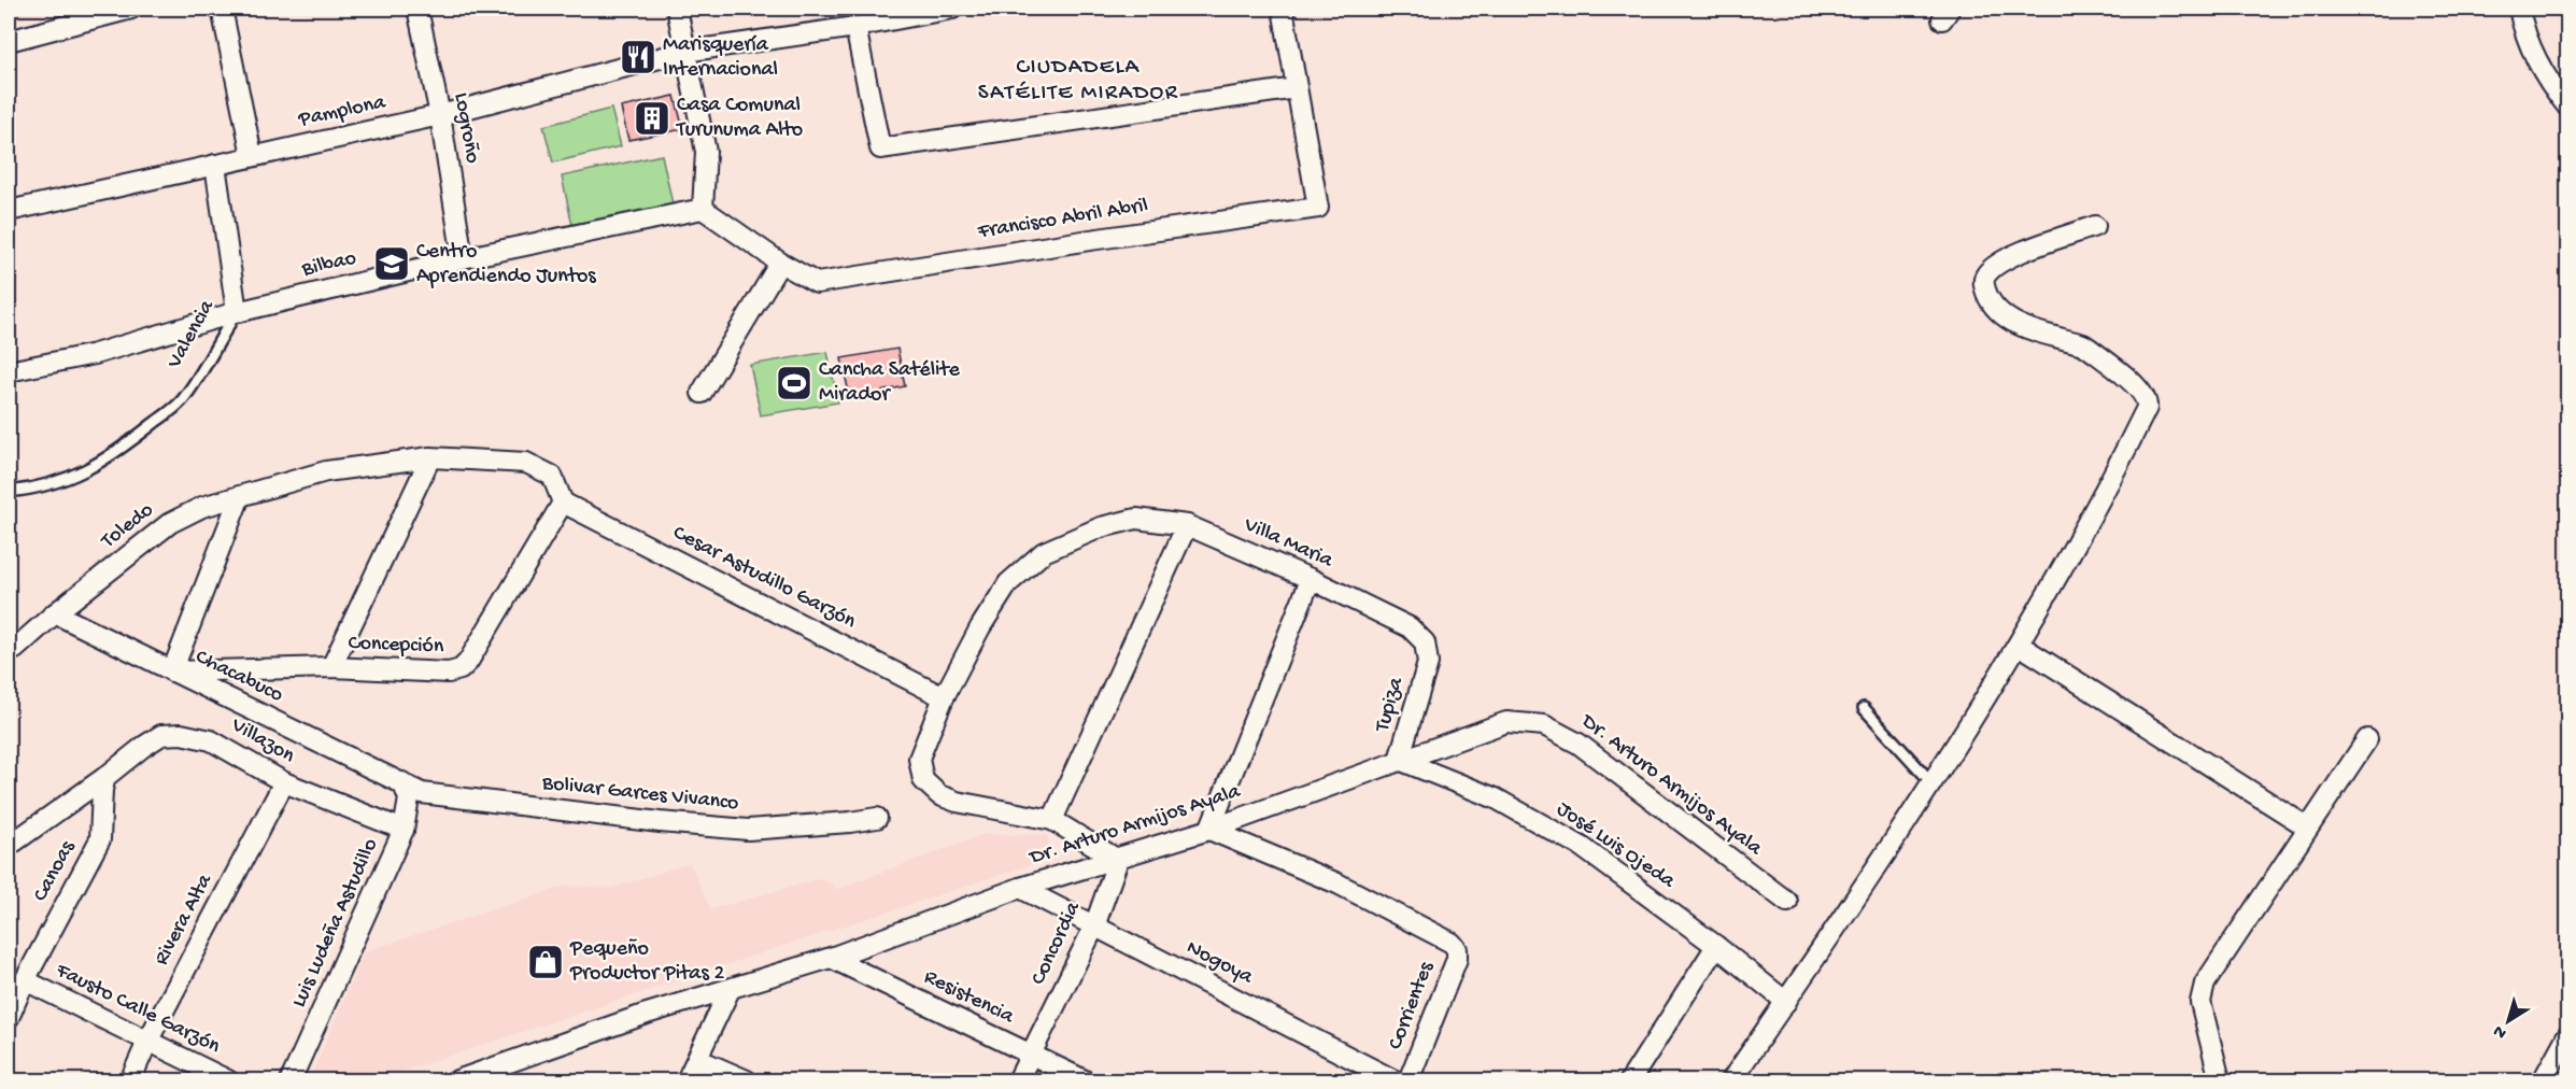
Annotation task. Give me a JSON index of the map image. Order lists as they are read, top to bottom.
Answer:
{
  "streets": {
    "street": [
      "Pamplona",
      "Logroño",
      "Francisco Abril Abril",
      "Bilbao",
      "Valencia",
      "Toledo",
      "Villa Maria",
      "Cesar Astudillo Garzón",
      "Concepción",
      "Chacabuco",
      "Tupiza",
      "Villazon",
      "Dr. Arturo Armijos Ayala",
      "Bolivar Garces Vivanco",
      "José Luis Ojeda",
      "Canoas",
      "Rivera Alta",
      "Luis Ludeña Astudillo",
      "Concordia",
      "Nogoya",
      "Resistencia",
      "Corrientes",
      "Fausto Calle Garzón"
    ]
  },
  "crossings": [
    ["Pamplona", "Logroño"],
    ["Pamplona", "Valencia"],
    ["Logroño", "Bilbao"],
    ["Bilbao", "Valencia"],
    ["Toledo", "Cesar Astudillo Garzón"],
    ["Toledo", "Concepción"],
    ["Toledo", "Chacabuco"],
    ["Villa Maria", "Cesar Astudillo Garzón"],
    ["Villa Maria", "Tupiza"],
    ["Cesar Astudillo Garzón", "Concepción"],
    ["Concepción", "Chacabuco"],
    ["Chacabuco", "Bolivar Garces Vivanco"],
    ["Chacabuco", "Luis Ludeña Astudillo"],
    ["Tupiza", "Dr. Arturo Armijos Ayala"],
    ["Tupiza", "José Luis Ojeda"],
    ["Villazon", "Canoas"],
    ["Villazon", "Rivera Alta"],
    ["Villazon", "Luis Ludeña Astudillo"],
    ["Dr. Arturo Armijos Ayala", "José Luis Ojeda"],
    ["Dr. Arturo Armijos Ayala", "Concordia"],
    ["Dr. Arturo Armijos Ayala", "Nogoya"],
    ["Dr. Arturo Armijos Ayala", "Resistencia"],
    ["Dr. Arturo Armijos Ayala", "Corrientes"],
    ["Bolivar Garces Vivanco", "Luis Ludeña Astudillo"],
    ["Canoas", "Fausto Calle Garzón"],
    ["Rivera Alta", "Fausto Calle Garzón"],
    ["Concordia", "Nogoya"],
    ["Concordia", "Resistencia"]
  ],
  "districts": ["CIUDADELA SATÉLITE MIRADOR"],
  "places": {
    "restaurant": ["Marisquería Internacional"],
    "building": ["Casa Comunal Turunuma Alto"],
    "school or university": ["Centro Aprendiendo Juntos"],
    "sports": ["Cancha Satélite Mirador"],
    "shop": ["Pequeño Productor Pitas 2"]
  },
  "north": "bottom left"
}
